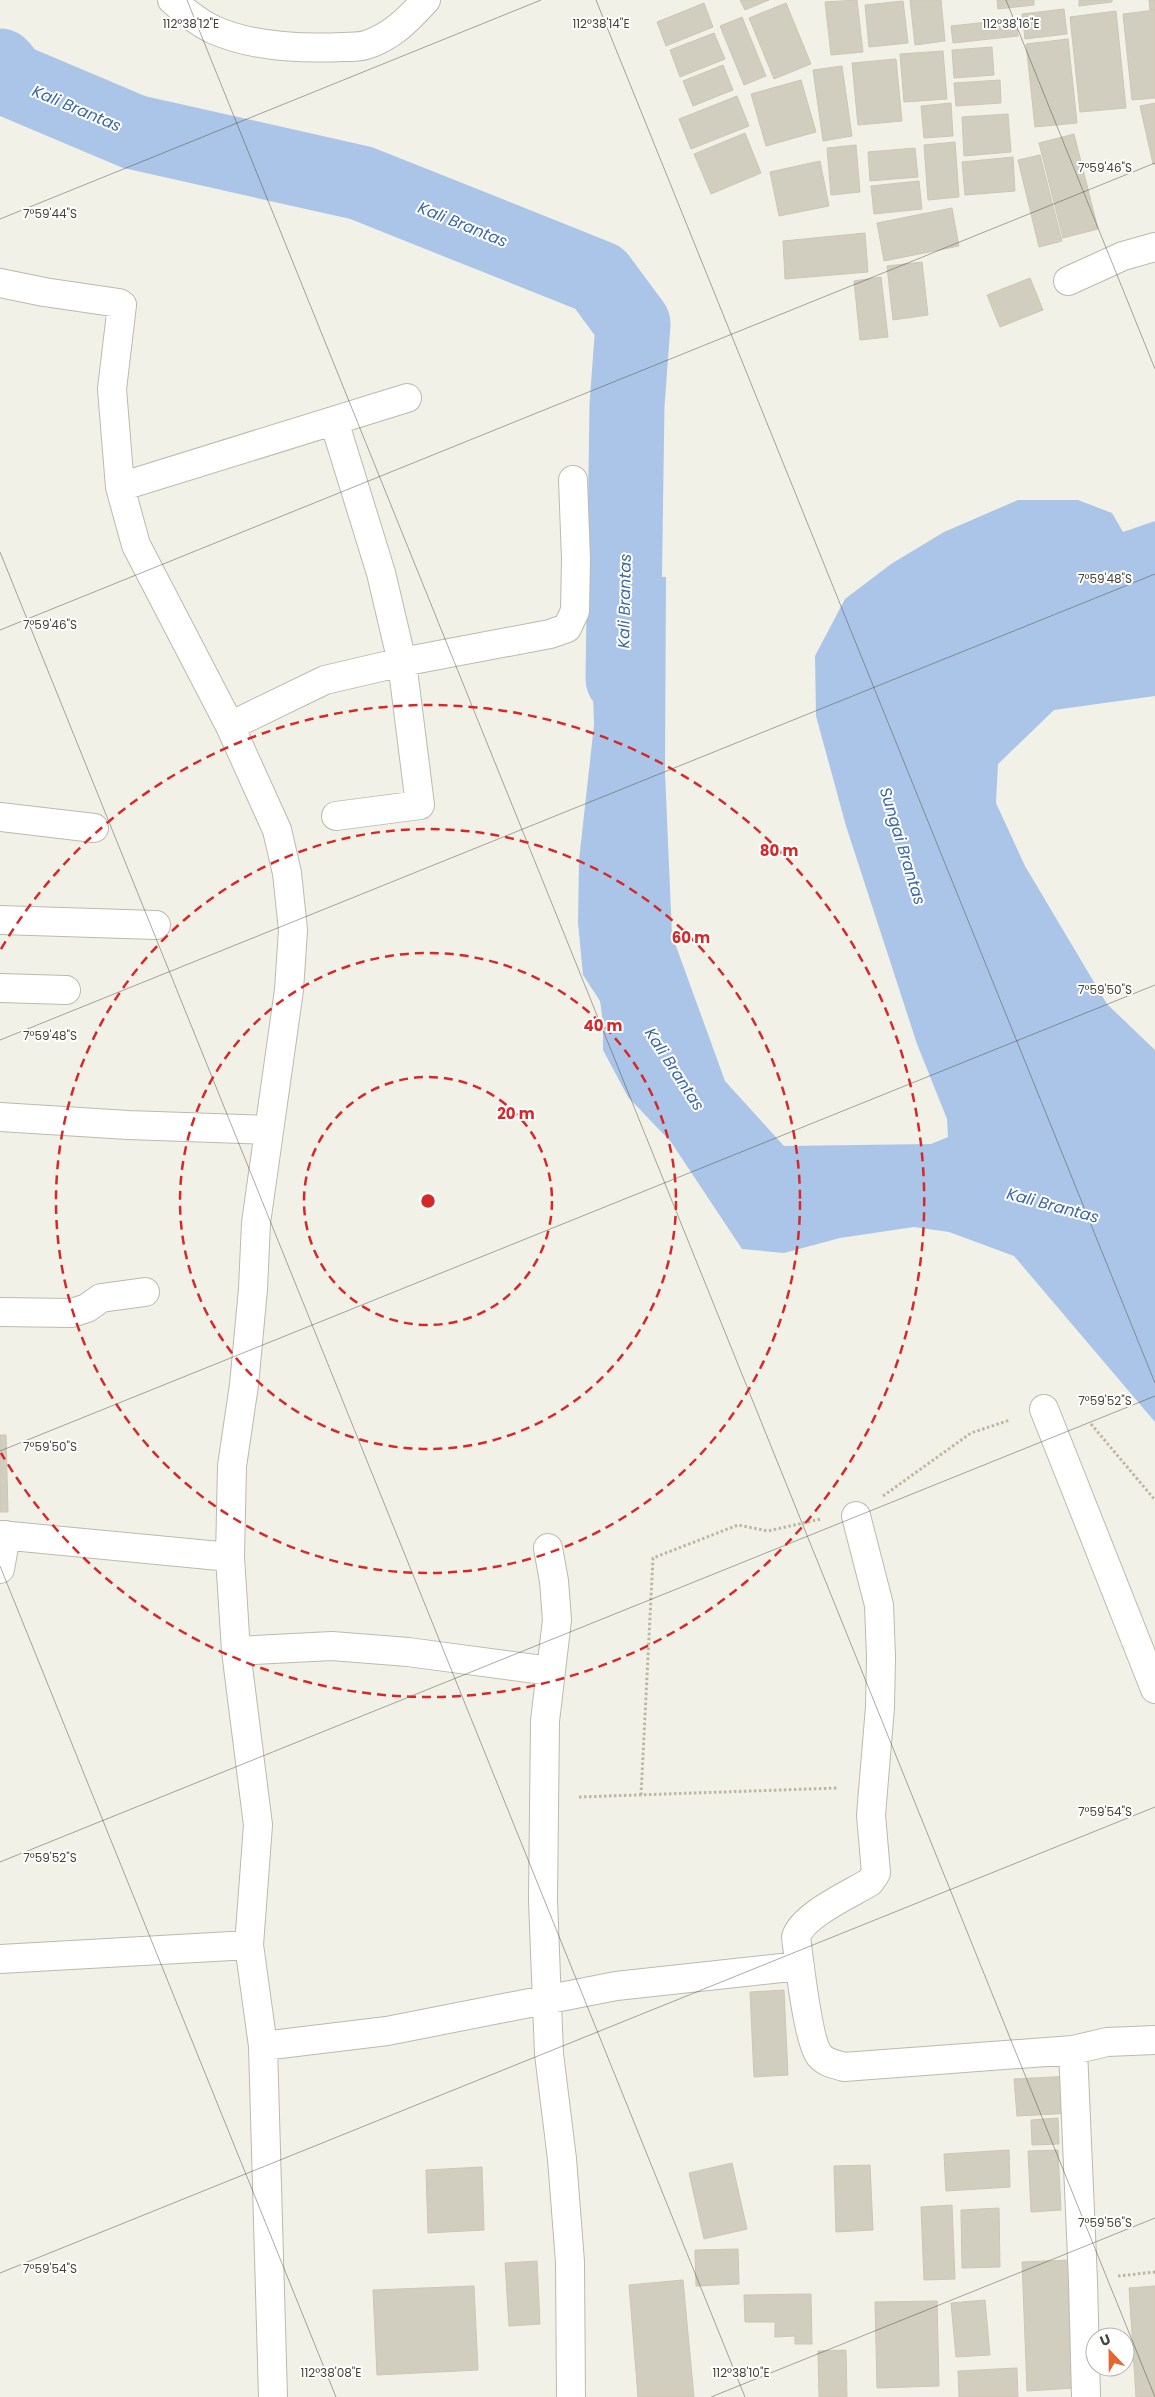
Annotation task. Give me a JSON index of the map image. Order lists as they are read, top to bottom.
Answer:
{
  "water": ["Kali Brantas", "Sungai Brantas"],
  "north": "top",
  "coordinates": [
    "112°38'12\"E",
    "112°38'14\"E",
    "112°38'16\"E",
    "7°59'46\"S",
    "7°59'44\"S",
    "7°59'48\"S",
    "7°59'50\"S",
    "7°59'52\"S",
    "7°59'54\"S",
    "7°59'56\"S",
    "112°38'08\"E",
    "112°38'10\"E"
  ],
  "rings": [
    "80 m",
    "60 m",
    "40 m",
    "20 m"
  ]
}
